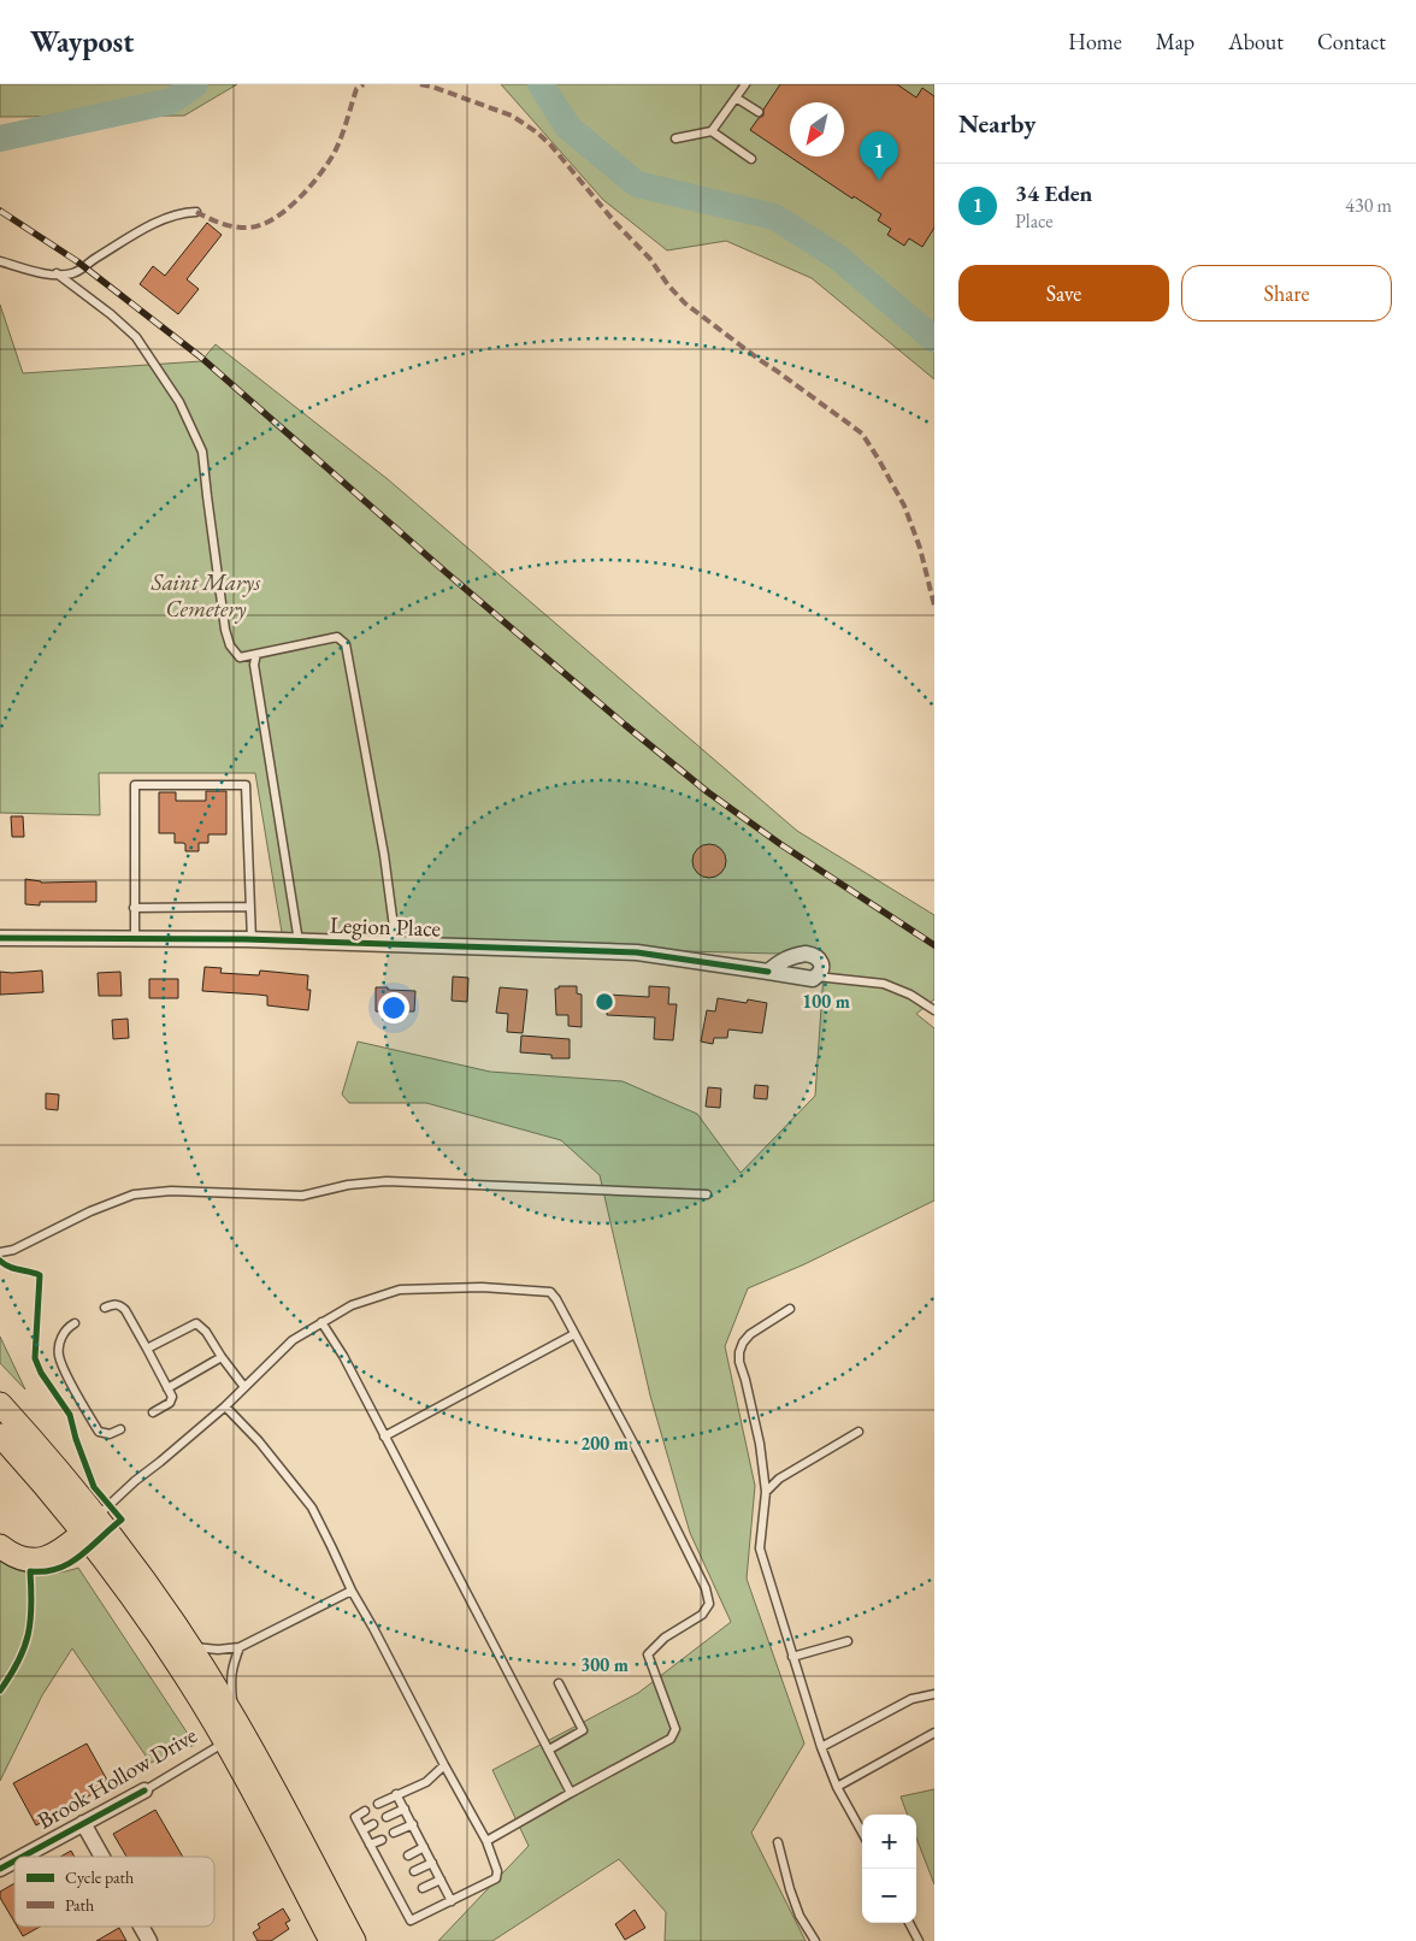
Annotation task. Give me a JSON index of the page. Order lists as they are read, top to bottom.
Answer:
{
  "streets": {
    "street": ["Legion Place", "Brook Hollow Drive"]
  },
  "parks": ["Saint Marys Cemetery"],
  "legend": ["Cycle path", "Path"],
  "north": "bottom left",
  "page": {
    "header": "Waypost",
    "nav": [
      "Home",
      "Map",
      "About",
      "Contact"
    ],
    "heading": "Nearby",
    "pins": "1",
    "list": [
      {
        "mark": "1",
        "name": "34 Eden",
        "note": "Place",
        "value": "430 m"
      }
    ],
    "buttons": ["Save", "Share"],
    "map_buttons": ["+", "−"]
  },
  "rings": ["100 m", "200 m", "300 m"]
}
